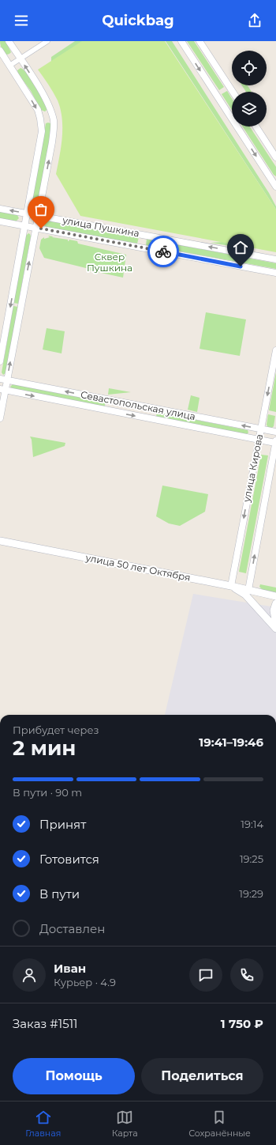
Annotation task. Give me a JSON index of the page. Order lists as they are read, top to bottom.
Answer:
{
  "streets": {
    "main road": ["улица 50 лет Октября"],
    "street": ["улица Пушкина", "Севастопольская улица", "улица Кирова"]
  },
  "crossings": [
    ["Севастопольская улица", "улица Кирова"],
    ["улица Кирова", "улица 50 лет Октября"]
  ],
  "parks": ["Сквер Пушкина"],
  "page": {
    "header": "Quickbag",
    "heading": ["2 мин", "Прибудет через", "19:41–19:46"],
    "panel": [
      "Иван",
      "Курьер · 4.9",
      "Заказ #1511",
      "1 750 ₽"
    ],
    "bar": "В пути · 90 m",
    "list": [
      ["Принят", "19:14"],
      ["Готовится", "19:25"],
      ["В пути", "19:29"],
      "Доставлен"
    ],
    "buttons": ["Помощь", "Поделиться"],
    "tabs": ["Главная", "Карта", "Сохранённые"]
  }
}
